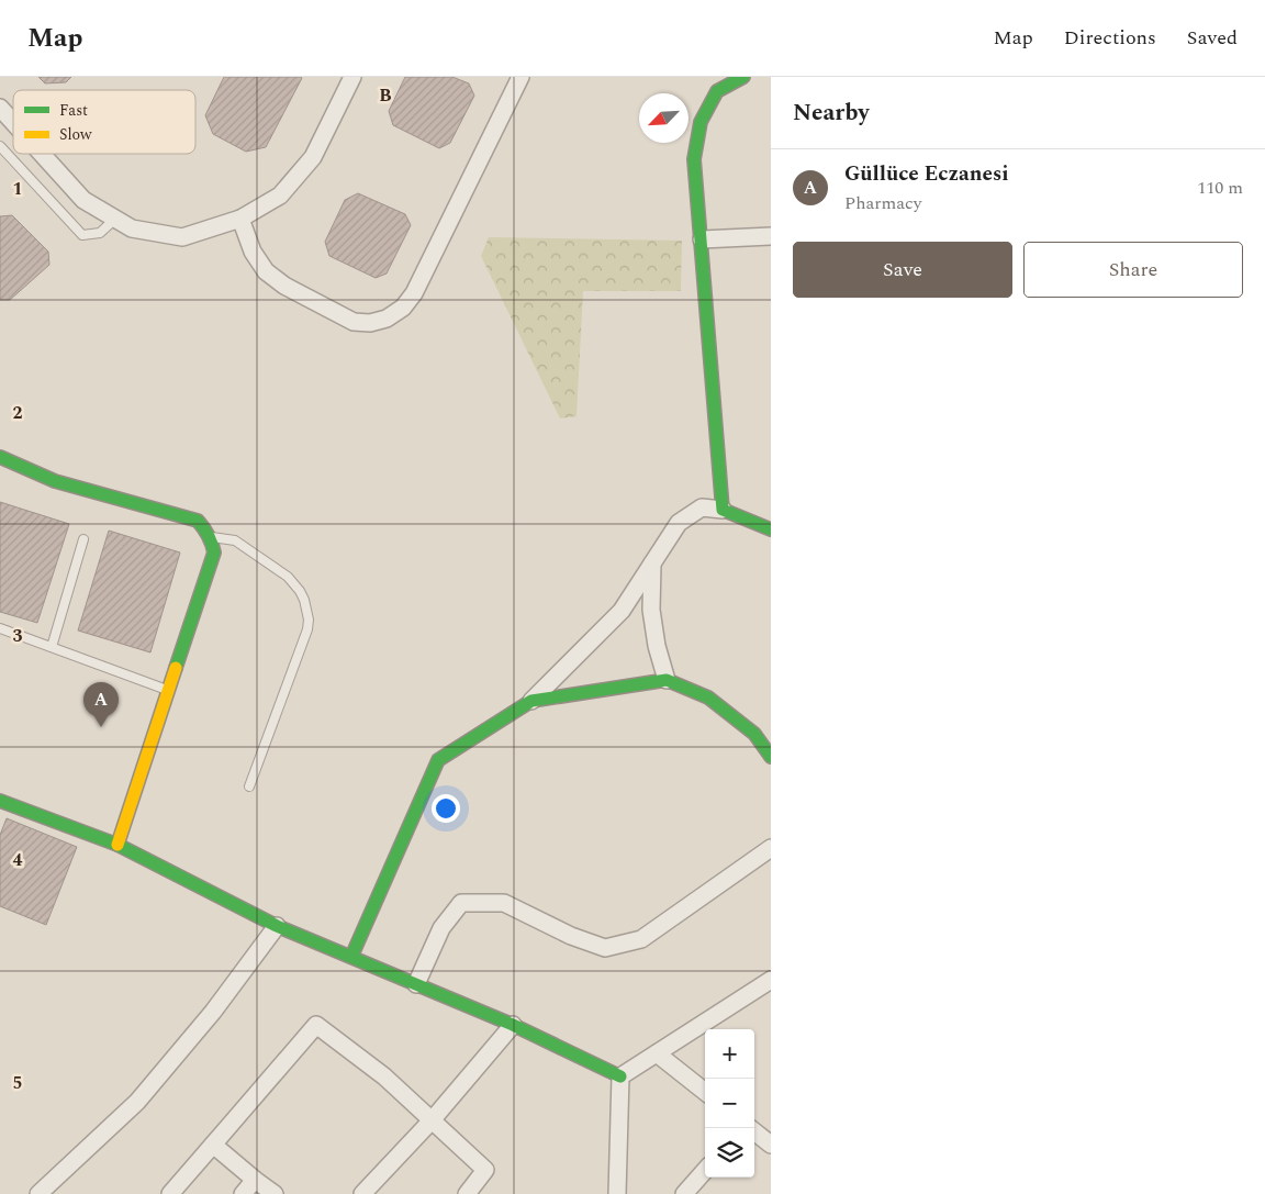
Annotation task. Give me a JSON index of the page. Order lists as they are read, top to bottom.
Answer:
{
  "legend": ["Fast", "Slow"],
  "north": "bottom left",
  "page": {
    "header": "Map",
    "nav": ["Map", "Directions", "Saved"],
    "heading": "Nearby",
    "list": [
      {
        "mark": "A",
        "name": "Güllüce Eczanesi",
        "note": "Pharmacy",
        "value": "110 m"
      }
    ],
    "buttons": ["Save", "Share"],
    "pins": "A",
    "map_buttons": ["+", "−"]
  },
  "grid": {
    "columns": ["B"],
    "rows": [
      "1",
      "2",
      "3",
      "4",
      "5"
    ]
  }
}
